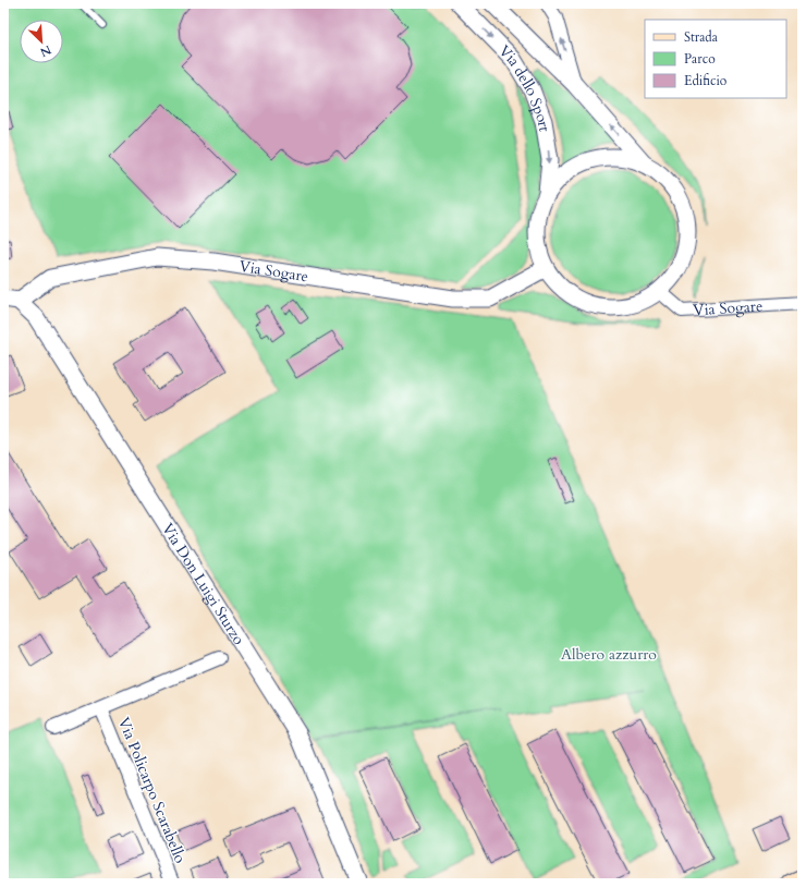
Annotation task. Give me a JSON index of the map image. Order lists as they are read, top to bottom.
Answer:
{
  "streets": {
    "street": [
      "Via dello Sport",
      "Via Sogare",
      "Via Don Luigi Sturzo",
      "Via Policarpo Scarabello"
    ]
  },
  "crossings": [
    ["Via dello Sport", "Via Sogare"],
    ["Via Sogare", "Via Don Luigi Sturzo"]
  ],
  "parks": ["Albero azzurro"],
  "legend": ["Strada", "Parco", "Edificio"],
  "north": "bottom right"
}
